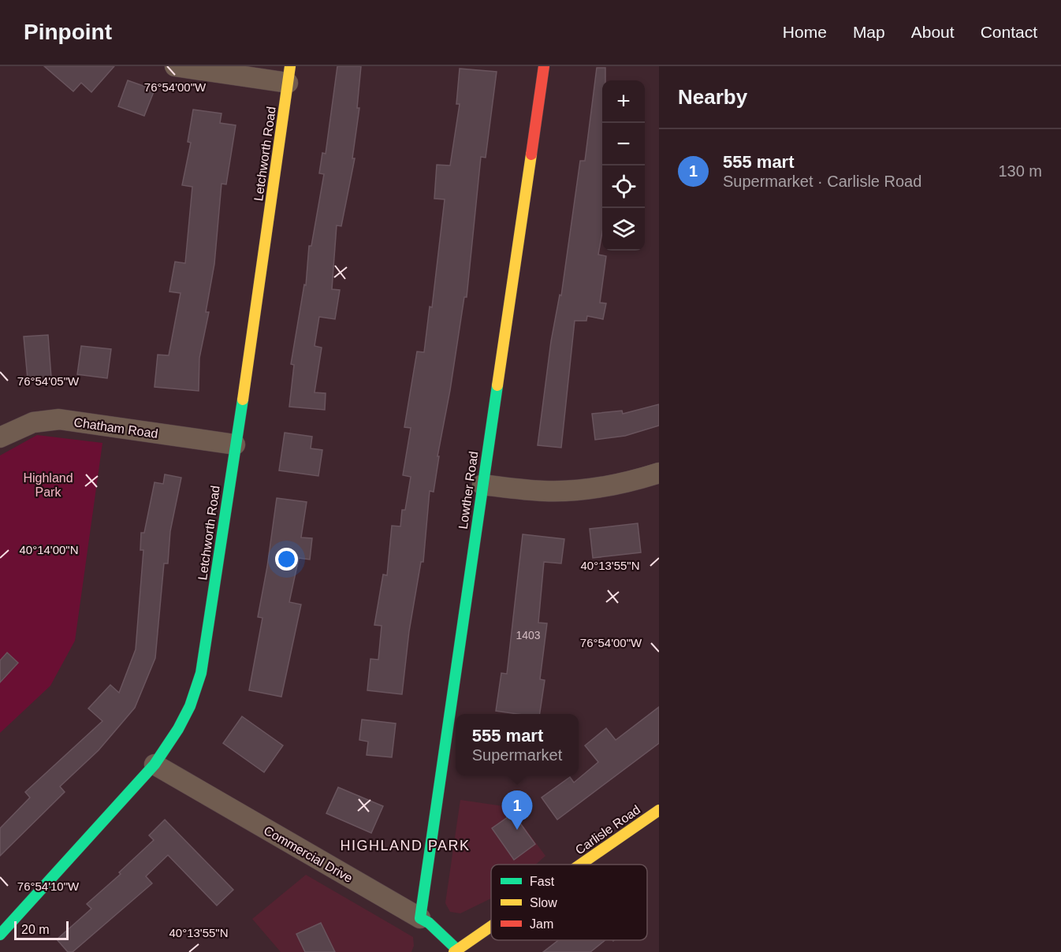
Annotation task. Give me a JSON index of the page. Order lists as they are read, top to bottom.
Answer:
{
  "streets": {
    "main road": [
      "Letchworth Road",
      "Lowther Road",
      "Carlisle Road",
      "Commercial Drive"
    ],
    "street": ["Chatham Road"]
  },
  "crossings": [
    ["Letchworth Road", "Chatham Road"],
    ["Letchworth Road", "Commercial Drive"],
    ["Lowther Road", "Commercial Drive"],
    ["Carlisle Road", "Commercial Drive"]
  ],
  "districts": ["HIGHLAND PARK"],
  "parks": ["Highland Park"],
  "house_numbers": ["1403"],
  "legend": ["Fast", "Slow", "Jam"],
  "scale_bar": "20 m",
  "page": {
    "header": "Pinpoint",
    "nav": [
      "Home",
      "Map",
      "About",
      "Contact"
    ],
    "heading": "Nearby",
    "map_buttons": ["+", "−"],
    "list": [
      {
        "mark": "1",
        "name": "555 mart",
        "note": "Supermarket · Carlisle Road",
        "value": "130 m"
      }
    ],
    "popup": ["555 mart", "Supermarket"],
    "pins": "1",
    "scale": "20 m"
  },
  "coordinates": [
    "76°54'00\"W",
    "76°54'05\"W",
    "40°14'00\"N",
    "40°13'55\"N",
    "76°54'10\"W"
  ]
}
